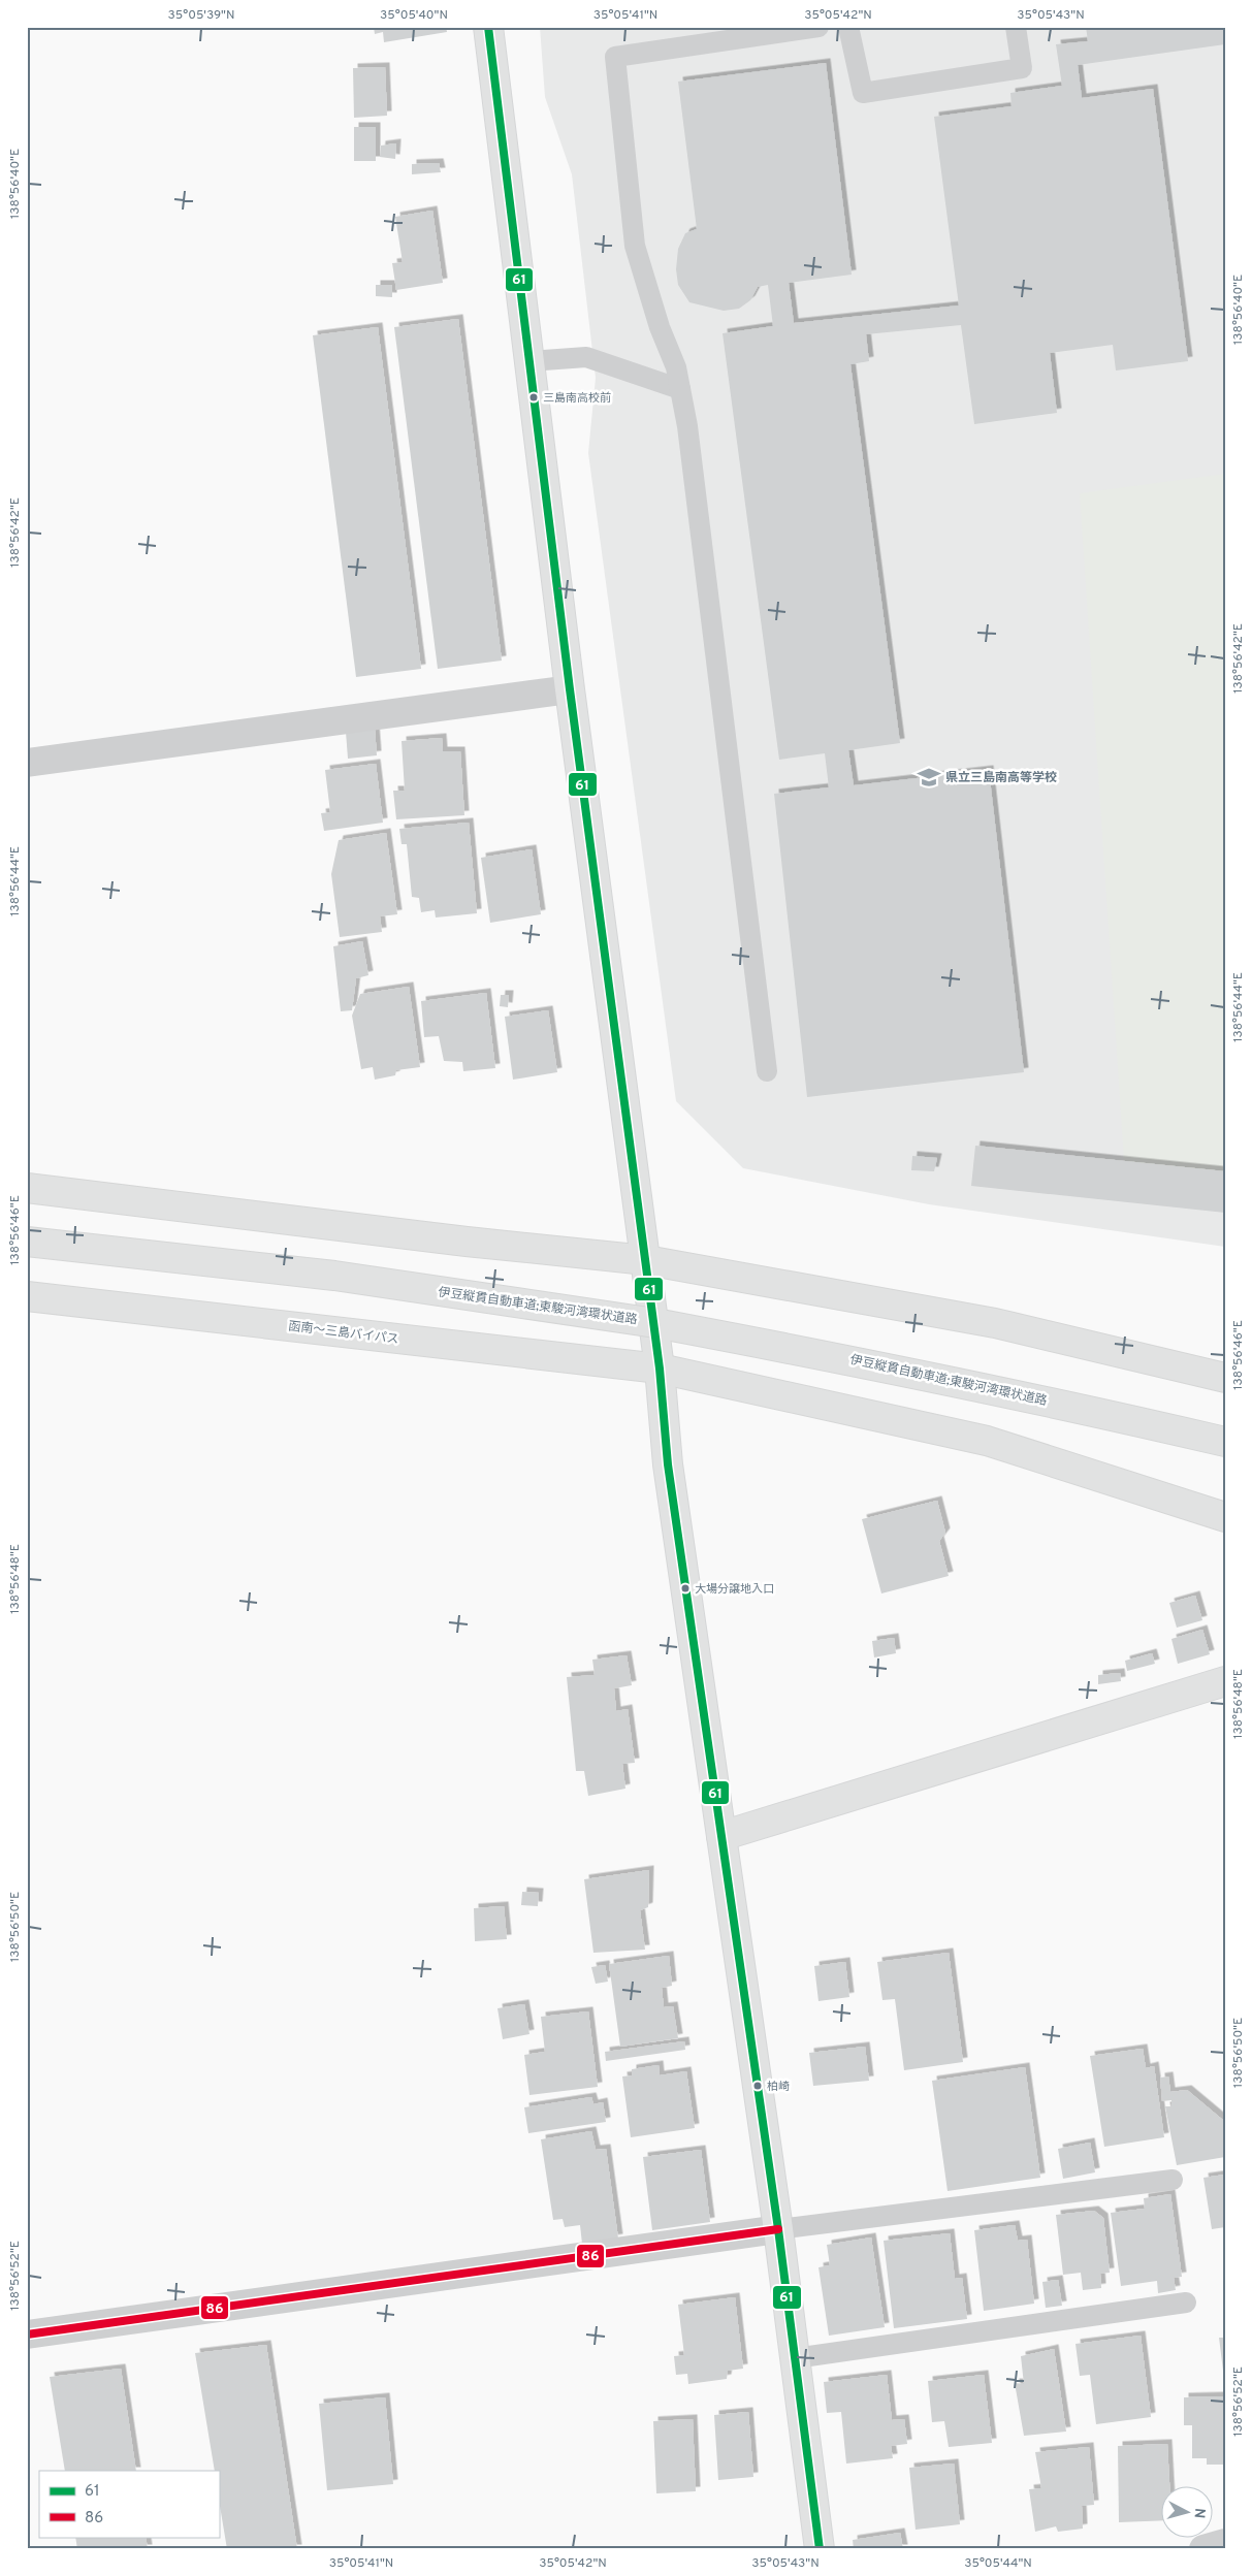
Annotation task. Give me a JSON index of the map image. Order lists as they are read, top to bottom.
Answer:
{
  "streets": {
    "main road": ["伊豆縦貫自動車道;東駿河湾環状道路", "函南～三島バイパス"]
  },
  "places": {
    "other": ["三島南高校前", "大場分譲地入口", "柏崎"],
    "school or university": ["県立三島南高等学校"]
  },
  "lines": ["transit line 61", "transit line 86"],
  "legend": ["61", "86"],
  "north": "right",
  "coordinates": [
    "35°05'39\"N",
    "35°05'40\"N",
    "35°05'41\"N",
    "35°05'42\"N",
    "35°05'43\"N",
    "138°56'40\"E",
    "138°56'42\"E",
    "138°56'44\"E",
    "138°56'46\"E",
    "138°56'48\"E",
    "138°56'50\"E",
    "138°56'52\"E",
    "35°05'44\"N"
  ]
}
